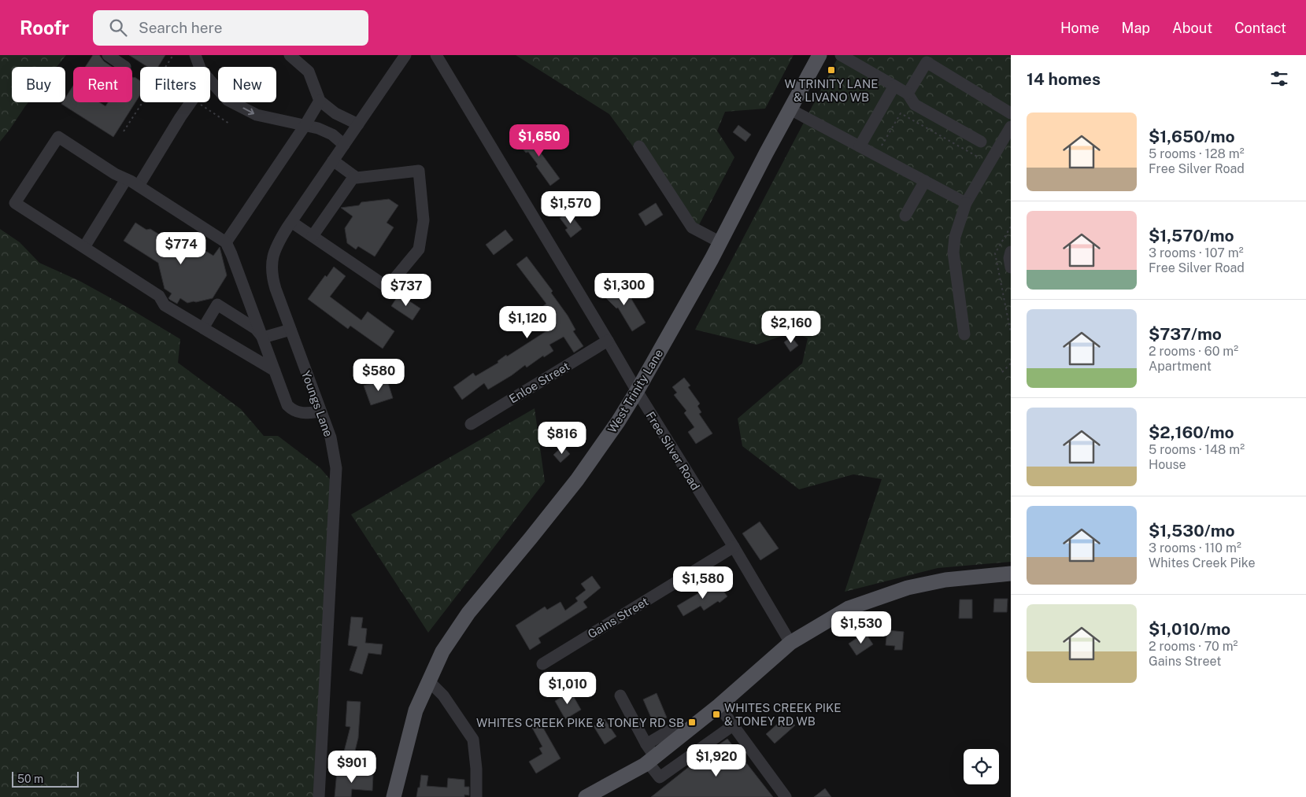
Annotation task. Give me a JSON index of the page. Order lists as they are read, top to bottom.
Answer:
{
  "streets": {
    "main road": ["West Trinity Lane"],
    "street": [
      "Enloe Street",
      "Youngs Lane",
      "Free Silver Road",
      "Gains Street"
    ]
  },
  "crossings": [
    ["Enloe Street", "Free Silver Road"],
    ["West Trinity Lane", "Free Silver Road"],
    ["Free Silver Road", "Gains Street"]
  ],
  "places": {
    "transit": ["W TRINITY LANE & LIVANO WB", "WHITES CREEK PIKE & TONEY RD WB", "WHITES CREEK PIKE & TONEY RD SB"]
  },
  "scale_bar": "50 m",
  "page": {
    "header": "Roofr",
    "search": "Search here",
    "nav": [
      "Home",
      "Map",
      "About",
      "Contact"
    ],
    "heading": "14 homes",
    "chip": [
      "Buy",
      "Rent",
      "Filters",
      "New"
    ],
    "list": [
      {
        "name": "$1,650/mo",
        "note": "5 rooms · 128 m² · Free Silver Road"
      },
      {
        "name": "$1,570/mo",
        "note": "3 rooms · 107 m² · Free Silver Road"
      },
      {
        "name": "$737/mo",
        "note": "2 rooms · 60 m² · Apartment"
      },
      {
        "name": "$2,160/mo",
        "note": "5 rooms · 148 m² · House"
      },
      {
        "name": "$1,530/mo",
        "note": "3 rooms · 110 m² · Whites Creek Pike"
      },
      {
        "name": "$1,010/mo",
        "note": "2 rooms · 70 m² · Gains Street"
      }
    ],
    "price": [
      "$1,650",
      "$1,570",
      "$774",
      "$1,300",
      "$737",
      "$1,120",
      "$2,160",
      "$580",
      "$816",
      "$1,580",
      "$1,530",
      "$1,010",
      "$1,920",
      "$901"
    ],
    "scale": "50 m"
  }
}
